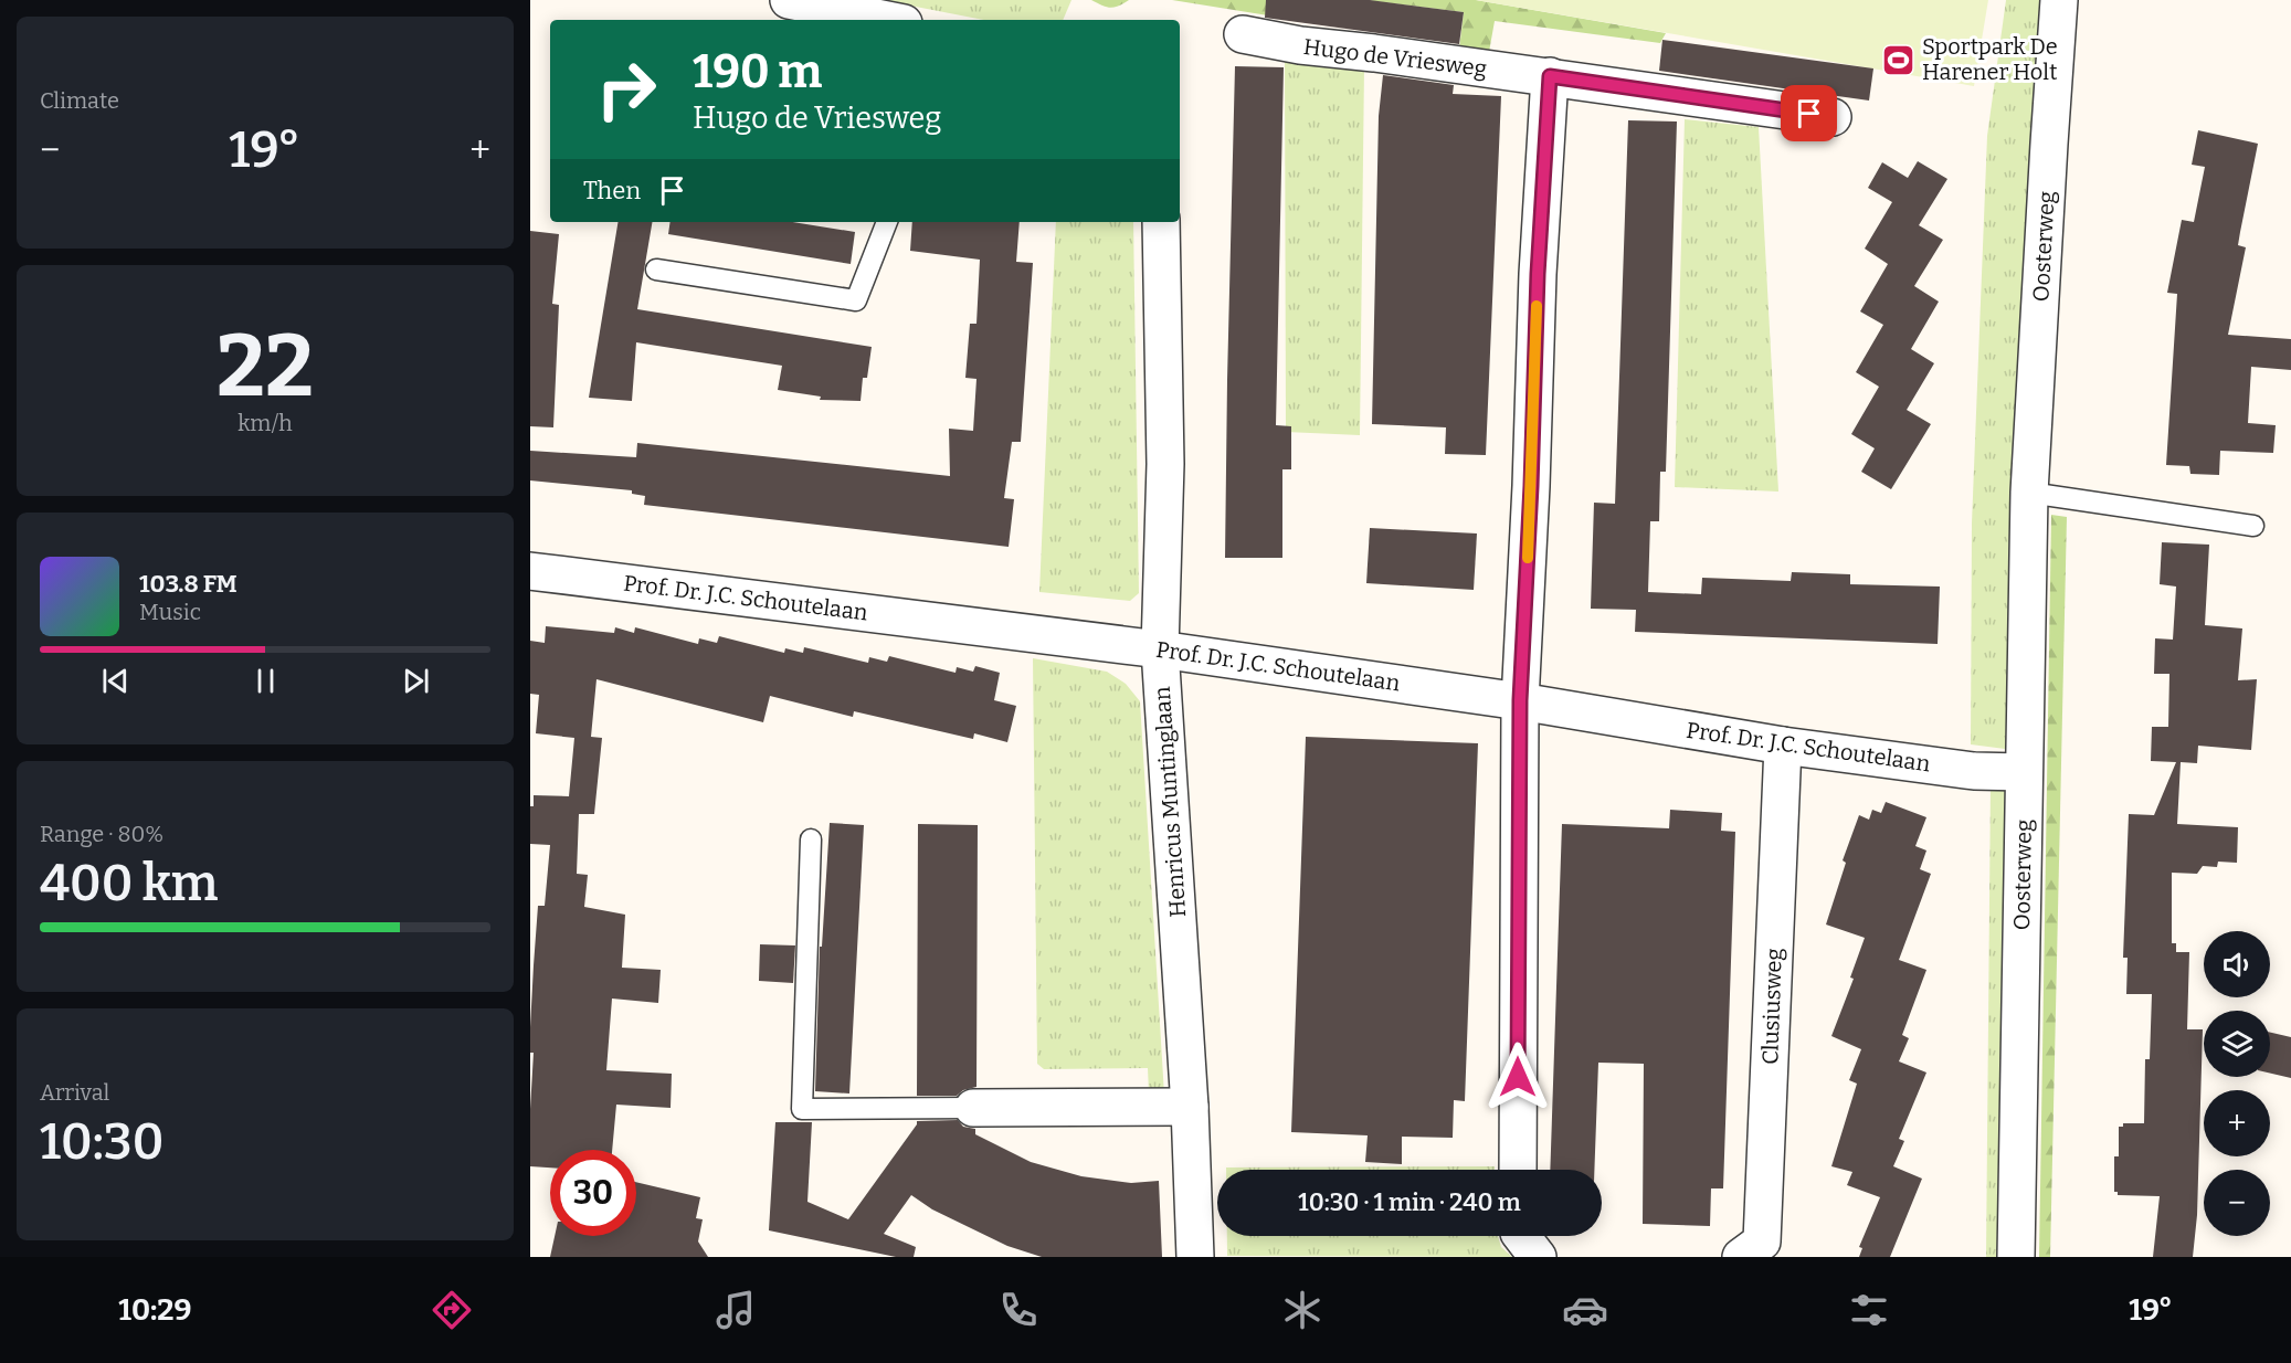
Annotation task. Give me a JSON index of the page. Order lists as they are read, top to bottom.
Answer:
{
  "streets": {
    "street": [
      "Hugo de Vriesweg",
      "Oosterweg",
      "Prof. Dr. J.C. Schoutelaan",
      "Henricus Muntinglaan",
      "Clusiusweg"
    ]
  },
  "crossings": [
    ["Oosterweg", "Prof. Dr. J.C. Schoutelaan"],
    ["Prof. Dr. J.C. Schoutelaan", "Henricus Muntinglaan"],
    ["Prof. Dr. J.C. Schoutelaan", "Clusiusweg"]
  ],
  "places": {
    "sports": ["Sportpark De Harener Holt"]
  },
  "page": {
    "tile": [
      "Climate",
      ["22", "km/h"],
      ["Range · 80%", "400 km"],
      ["Arrival", "10:30"]
    ],
    "turn": ["190 m", "Hugo de Vriesweg"],
    "heat": ["−", "19°", "+"],
    "then": "Then",
    "song": ["103.8 FM", "Music"],
    "map_buttons": ["+", "−"],
    "limit": "30",
    "trip": "10:30 · 1 min · 240 m",
    "tabs": ["10:29", "19°"]
  }
}
